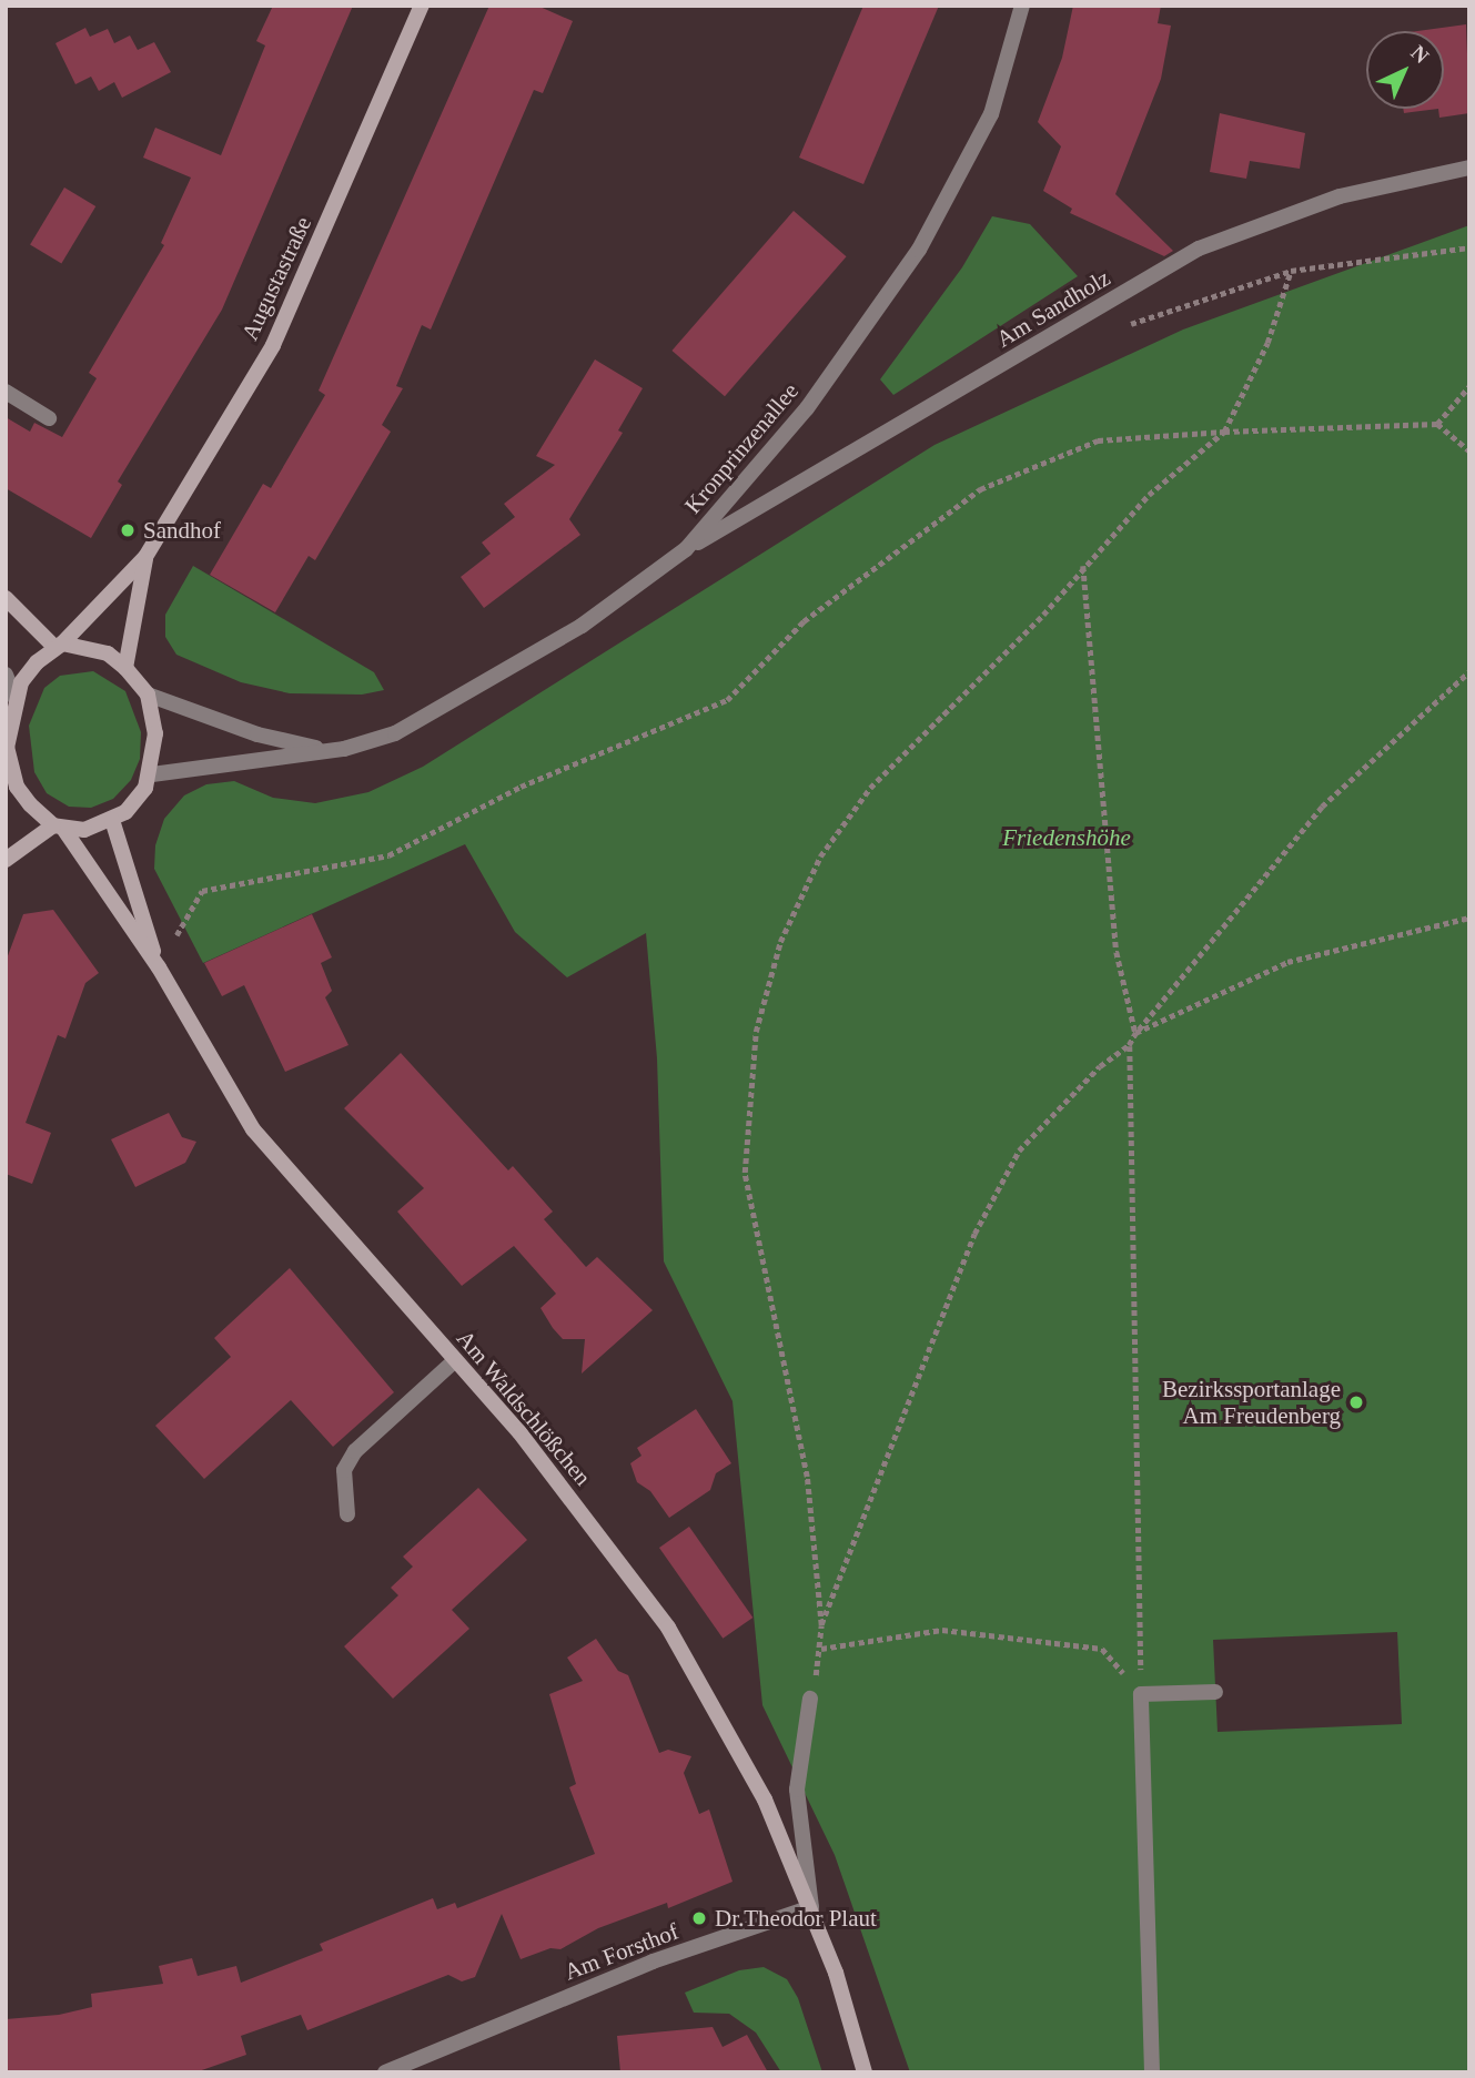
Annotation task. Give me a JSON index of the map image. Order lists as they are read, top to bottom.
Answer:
{
  "streets": {
    "street": [
      "Augustastraße",
      "Am Sandholz",
      "Kronprinzenallee",
      "Am Waldschlößchen",
      "Am Forsthof"
    ]
  },
  "crossings": [
    ["Augustastraße", "Kronprinzenallee"],
    ["Augustastraße", "Am Waldschlößchen"],
    ["Am Sandholz", "Kronprinzenallee"],
    ["Kronprinzenallee", "Am Waldschlößchen"],
    ["Am Waldschlößchen", "Am Forsthof"]
  ],
  "parks": ["Friedenshöhe"],
  "places": ["Sandhof", "Bezirkssportanlage Am Freudenberg", "Dr.Theodor Plaut"],
  "north": "top right"
}
